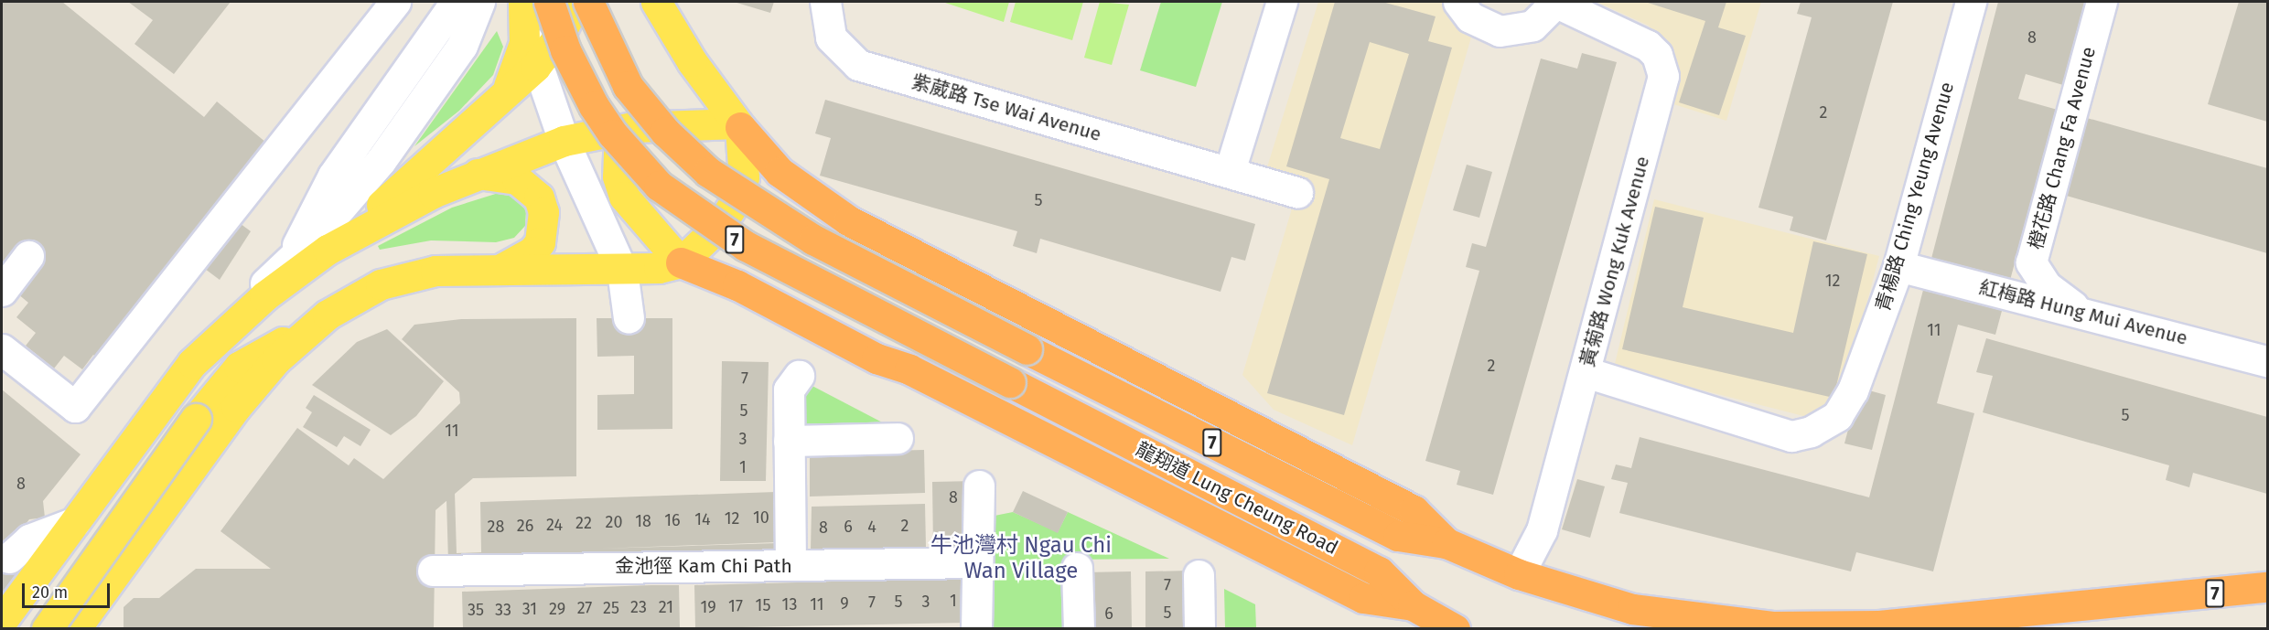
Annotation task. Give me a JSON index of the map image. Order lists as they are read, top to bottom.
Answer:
{
  "streets": {
    "highway": ["7", "龍翔道 Lung Cheung Road"],
    "street": [
      "紫葳路 Tse Wai Avenue",
      "橙花路 Chang Fa Avenue",
      "青楊路 Ching Yeung Avenue",
      "黃菊路 Wong Kuk Avenue",
      "紅梅路 Hung Mui Avenue",
      "金池徑 Kam Chi Path"
    ]
  },
  "crossings": [
    ["橙花路 Chang Fa Avenue", "紅梅路 Hung Mui Avenue"],
    ["青楊路 Ching Yeung Avenue", "黃菊路 Wong Kuk Avenue"],
    ["青楊路 Ching Yeung Avenue", "紅梅路 Hung Mui Avenue"],
    ["黃菊路 Wong Kuk Avenue", "龍翔道 Lung Cheung Road"]
  ],
  "districts": ["牛池灣村 Ngau Chi Wan Village"],
  "house_numbers": [
    "8",
    "2",
    "5",
    "12",
    "11",
    "2",
    "7",
    "5",
    "5",
    "11",
    "3",
    "1",
    "8",
    "8",
    "10",
    "12",
    "14",
    "16",
    "18",
    "20",
    "22",
    "24",
    "26",
    "2",
    "28",
    "6",
    "4",
    "8",
    "7",
    "1",
    "5",
    "3",
    "7",
    "9",
    "13",
    "11",
    "15",
    "17",
    "23",
    "21",
    "19",
    "27",
    "25",
    "31",
    "29",
    "35",
    "33",
    "5",
    "6"
  ],
  "scale_bar": "20 m"
}
